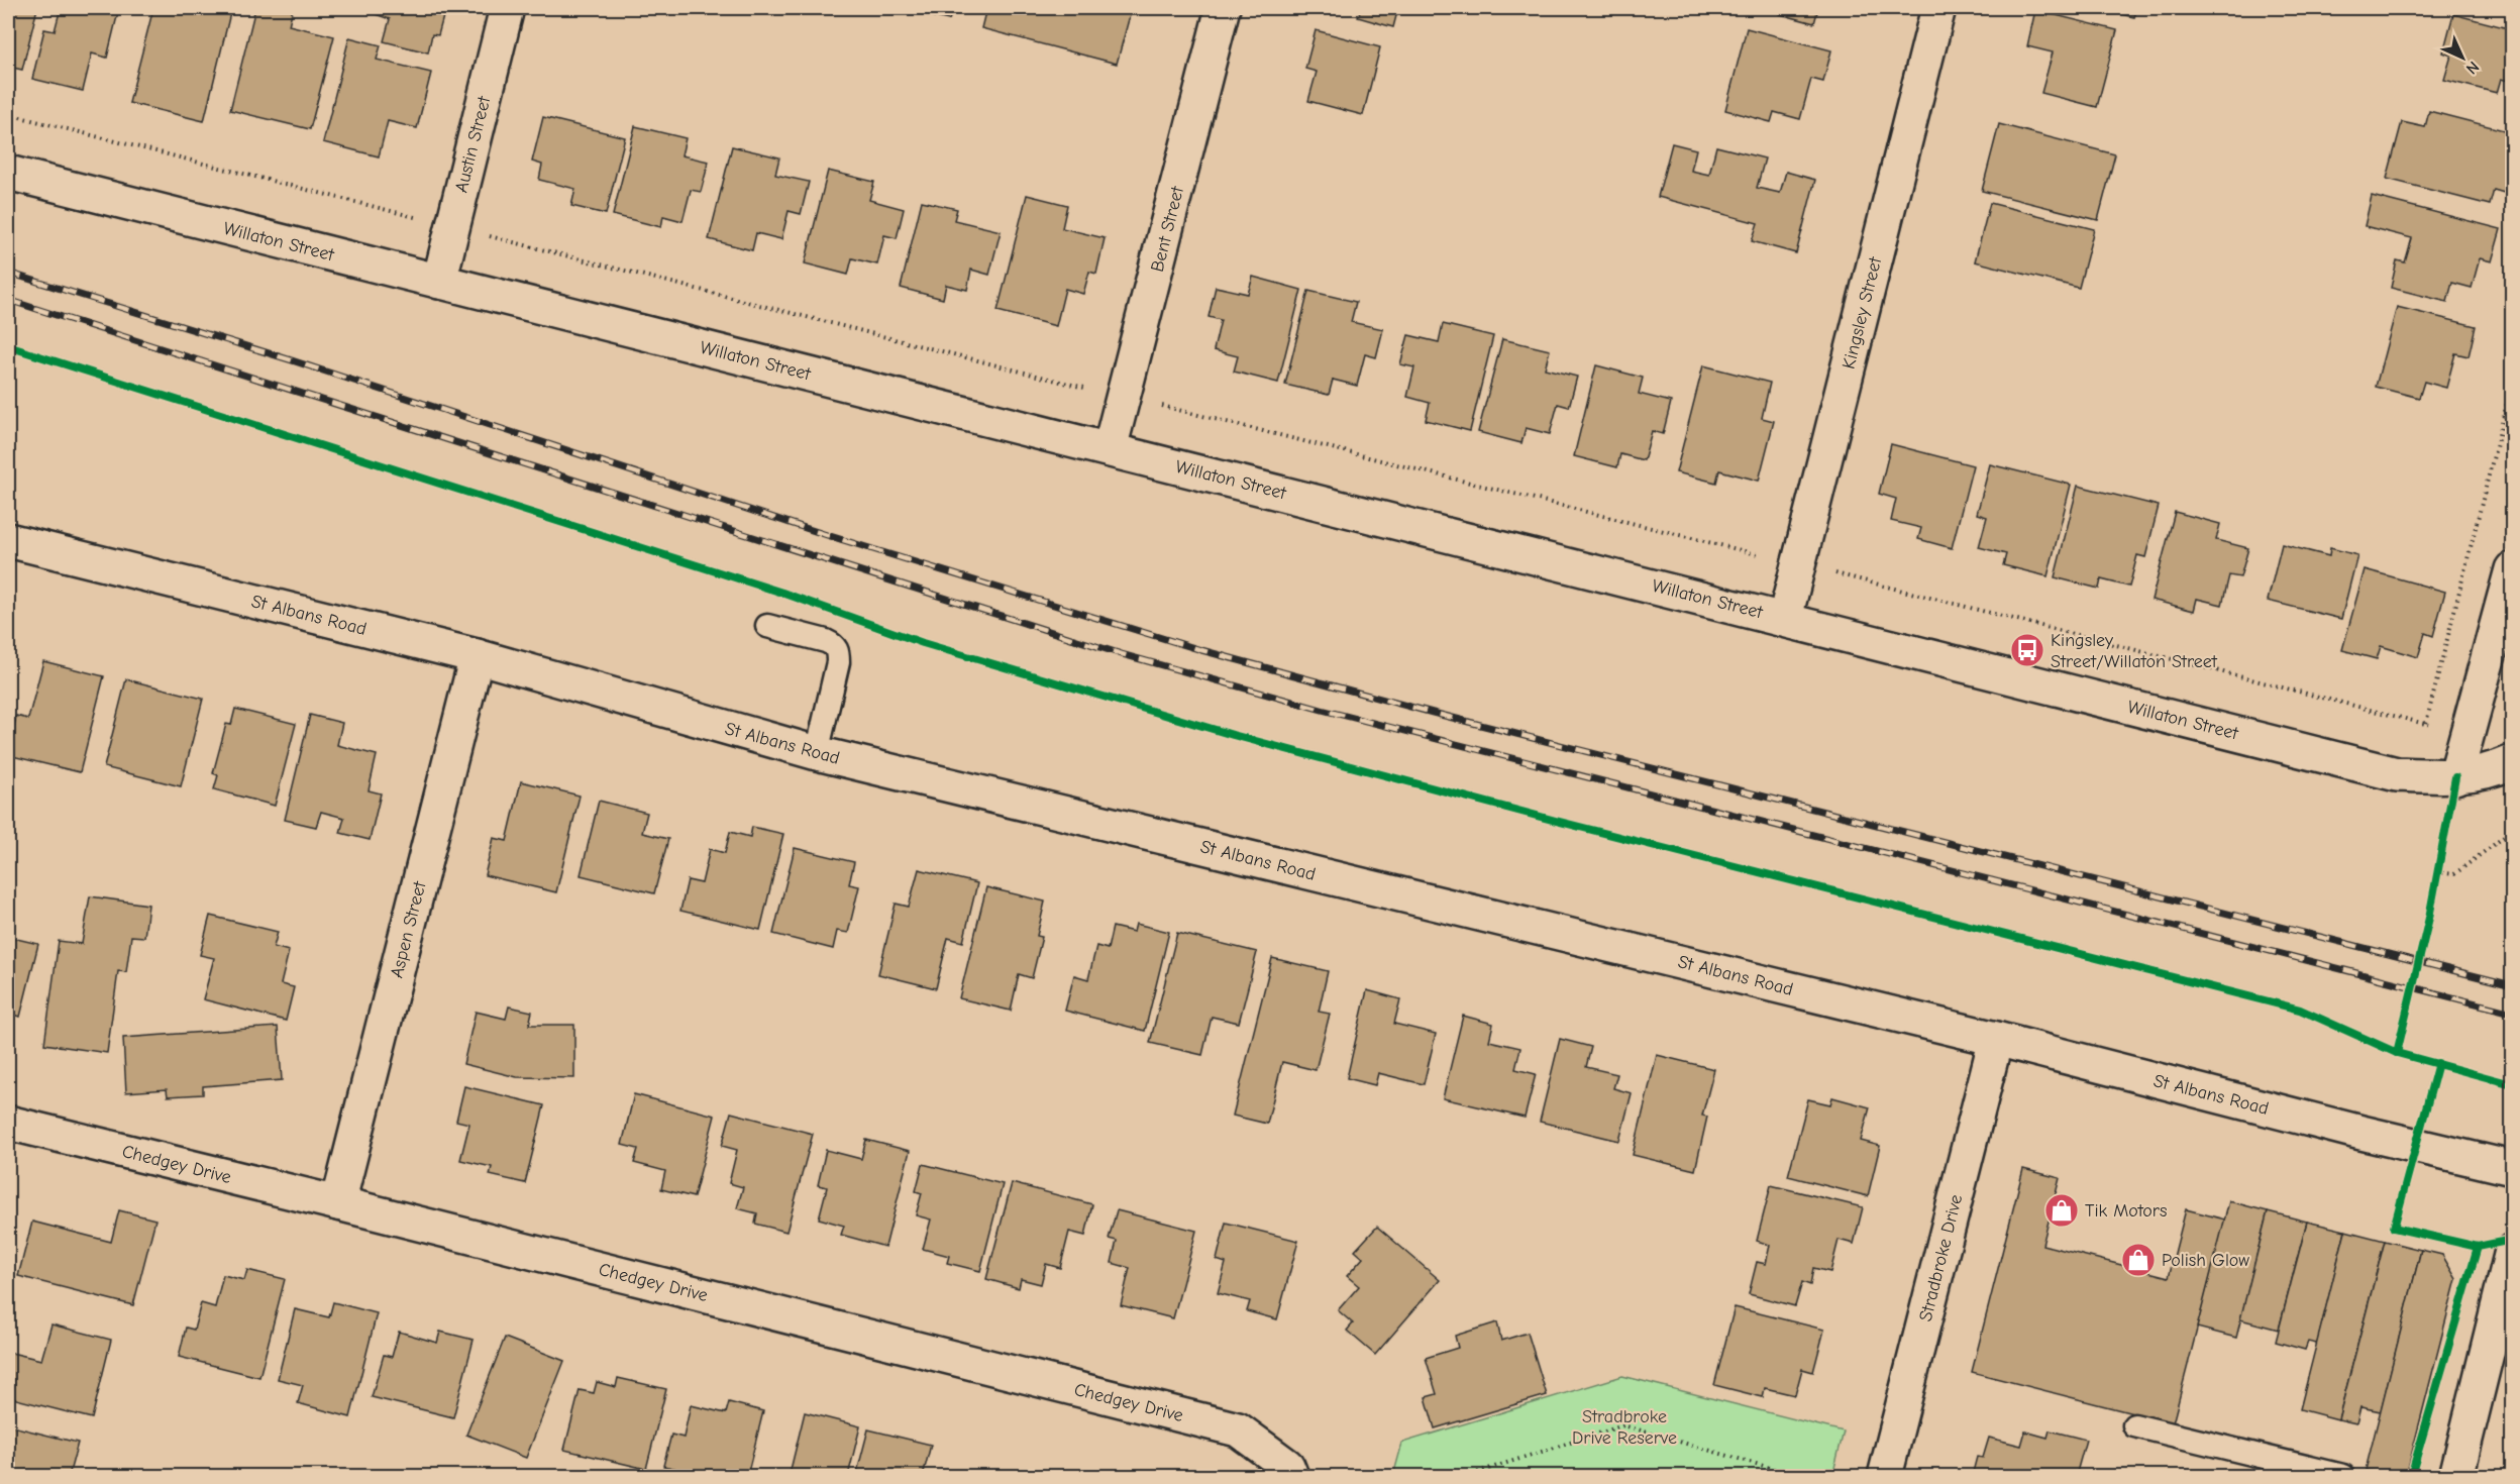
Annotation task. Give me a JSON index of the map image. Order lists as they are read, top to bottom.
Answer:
{
  "streets": {
    "street": [
      "Austin Street",
      "Bent Street",
      "Willaton Street",
      "Kingsley Street",
      "St Albans Road",
      "Aspen Street",
      "Chedgey Drive",
      "Stradbroke Drive"
    ]
  },
  "crossings": [
    ["Austin Street", "Willaton Street"],
    ["Bent Street", "Willaton Street"],
    ["Willaton Street", "Kingsley Street"],
    ["St Albans Road", "Aspen Street"],
    ["St Albans Road", "Stradbroke Drive"],
    ["Aspen Street", "Chedgey Drive"]
  ],
  "parks": ["Stradbroke Drive Reserve"],
  "places": {
    "bus stop": ["Kingsley Street/Willaton Street"],
    "shop": ["Tik Motors", "Polish Glow"]
  },
  "north": "bottom right"
}
